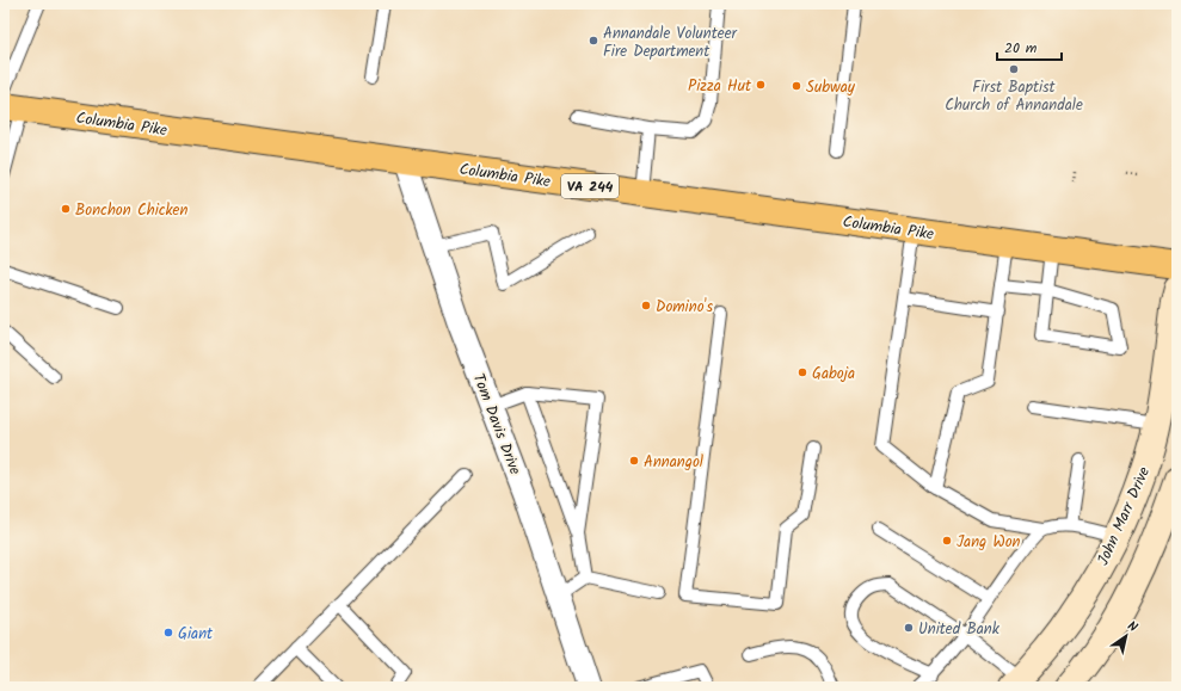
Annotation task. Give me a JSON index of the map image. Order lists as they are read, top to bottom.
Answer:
{
  "streets": {
    "main road": ["Columbia Pike", "VA 244"],
    "street": ["Tom Davis Drive", "John Marr Drive"]
  },
  "crossings": [
    ["Columbia Pike", "Tom Davis Drive"]
  ],
  "places": [
    "Annandale Volunteer Fire Department",
    "First Baptist Church of Annandale",
    "Pizza Hut",
    "Subway",
    "Bonchon Chicken",
    "Domino's",
    "Gaboja",
    "Annangol",
    "Jang Won",
    "United Bank",
    "Giant"
  ],
  "scale_bar": "20 m",
  "north": "top right"
}
